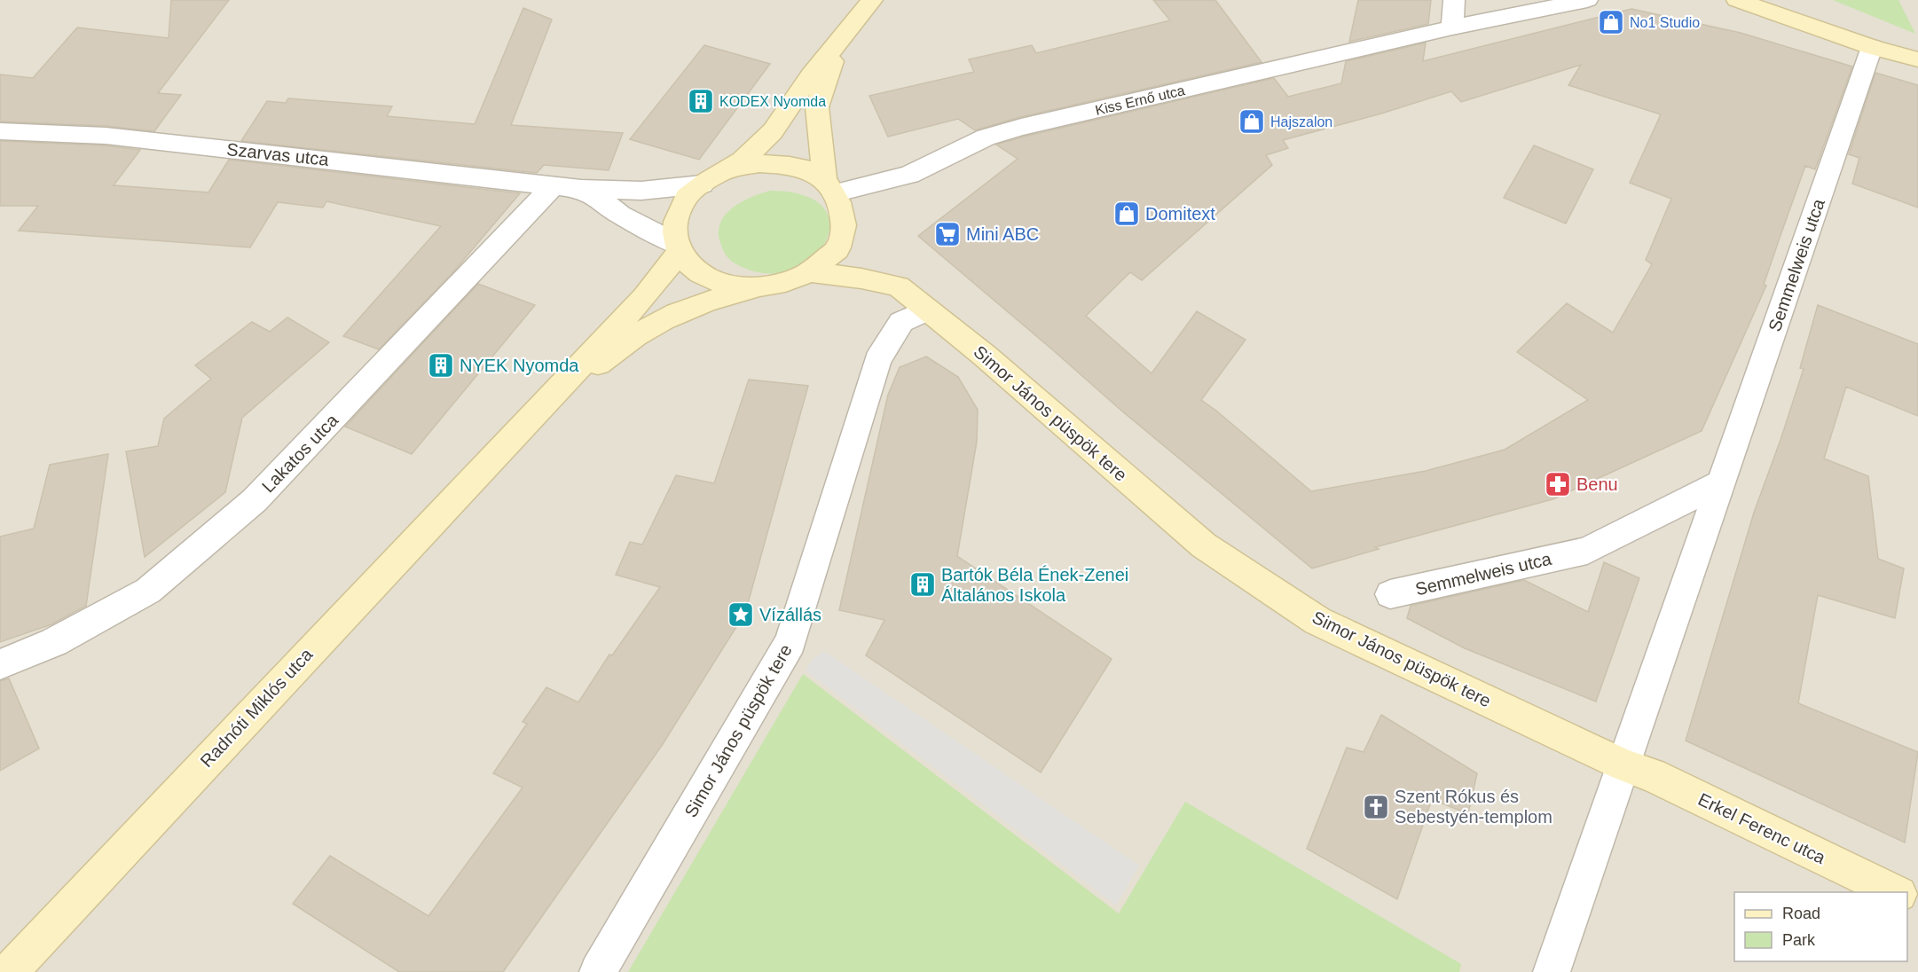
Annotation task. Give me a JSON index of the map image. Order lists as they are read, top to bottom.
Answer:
{
  "streets": {
    "street": [
      "Kiss Ernő utca",
      "Szarvas utca",
      "Semmelweis utca",
      "Simor János püspök tere",
      "Lakatos utca",
      "Radnóti Miklós utca",
      "Erkel Ferenc utca"
    ]
  },
  "crossings": [
    ["Kiss Ernő utca", "Szarvas utca"],
    ["Kiss Ernő utca", "Simor János püspök tere"],
    ["Kiss Ernő utca", "Radnóti Miklós utca"],
    ["Szarvas utca", "Simor János püspök tere"],
    ["Szarvas utca", "Lakatos utca"],
    ["Szarvas utca", "Radnóti Miklós utca"],
    ["Semmelweis utca", "Simor János püspök tere"],
    ["Semmelweis utca", "Erkel Ferenc utca"],
    ["Simor János püspök tere", "Radnóti Miklós utca"],
    ["Simor János püspök tere", "Erkel Ferenc utca"]
  ],
  "places": {
    "shop": ["No1 Studio", "Hajszalon", "Domitext"],
    "building": ["KODEX Nyomda", "NYEK Nyomda", "Bartók Béla Ének-Zenei Általános Iskola"],
    "supermarket": ["Mini ABC"],
    "pharmacy": ["Benu"],
    "place": ["Vízállás"],
    "church": ["Szent Rókus és Sebestyén-templom"]
  },
  "legend": ["Road", "Park"]
}
